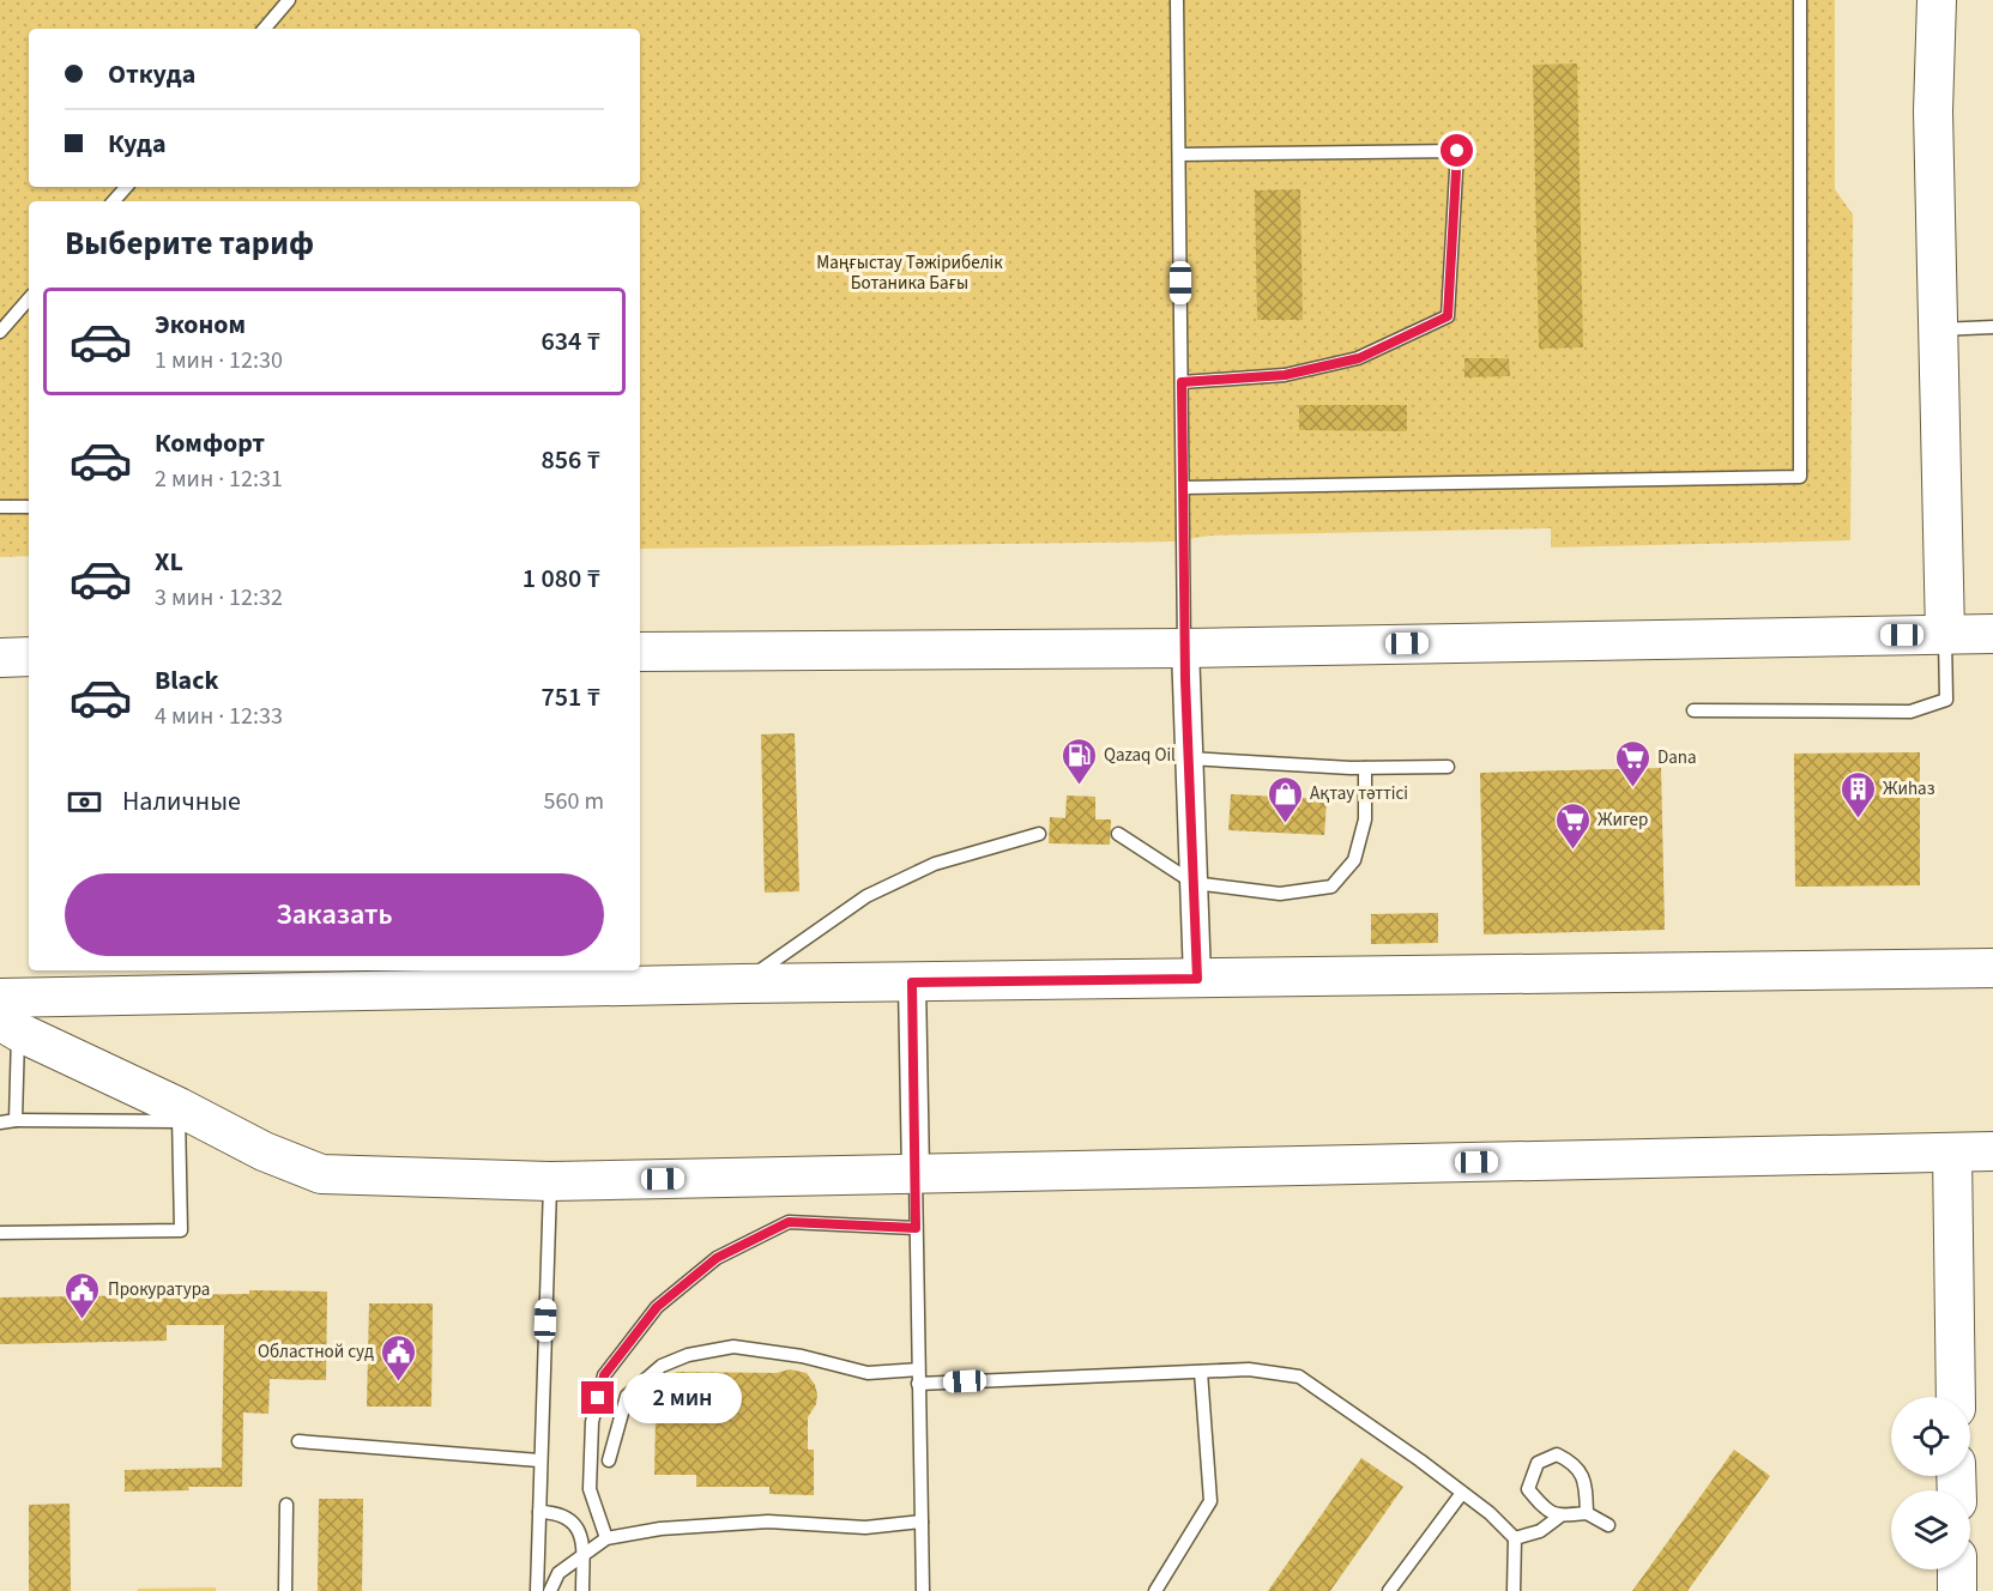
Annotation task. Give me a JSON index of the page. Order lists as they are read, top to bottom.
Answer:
{
  "parks": ["Маңғыстау Тәжірибелік Ботаника Бағы"],
  "places": {
    "fuel station": ["Qazaq Oil"],
    "supermarket": ["Dana", "Жигер"],
    "building": ["Жиhаз"],
    "shop": ["Ақтау тәттісі"],
    "public building": ["Прокуратура", "Областной суд"]
  },
  "page": {
    "banner": ["Откуда", "Куда"],
    "heading": "Выберите тариф",
    "list": [
      {
        "name": "Эконом",
        "note": "1 мин · 12:30",
        "value": "634 ₸"
      },
      {
        "name": "Комфорт",
        "note": "2 мин · 12:31",
        "value": "856 ₸"
      },
      {
        "name": "XL",
        "note": "3 мин · 12:32",
        "value": "1 080 ₸"
      },
      {
        "name": "Black",
        "note": "4 мин · 12:33",
        "value": "751 ₸"
      }
    ],
    "pay": ["Наличные", "560 m"],
    "buttons": "Заказать",
    "bubble": "2 мин"
  }
}
